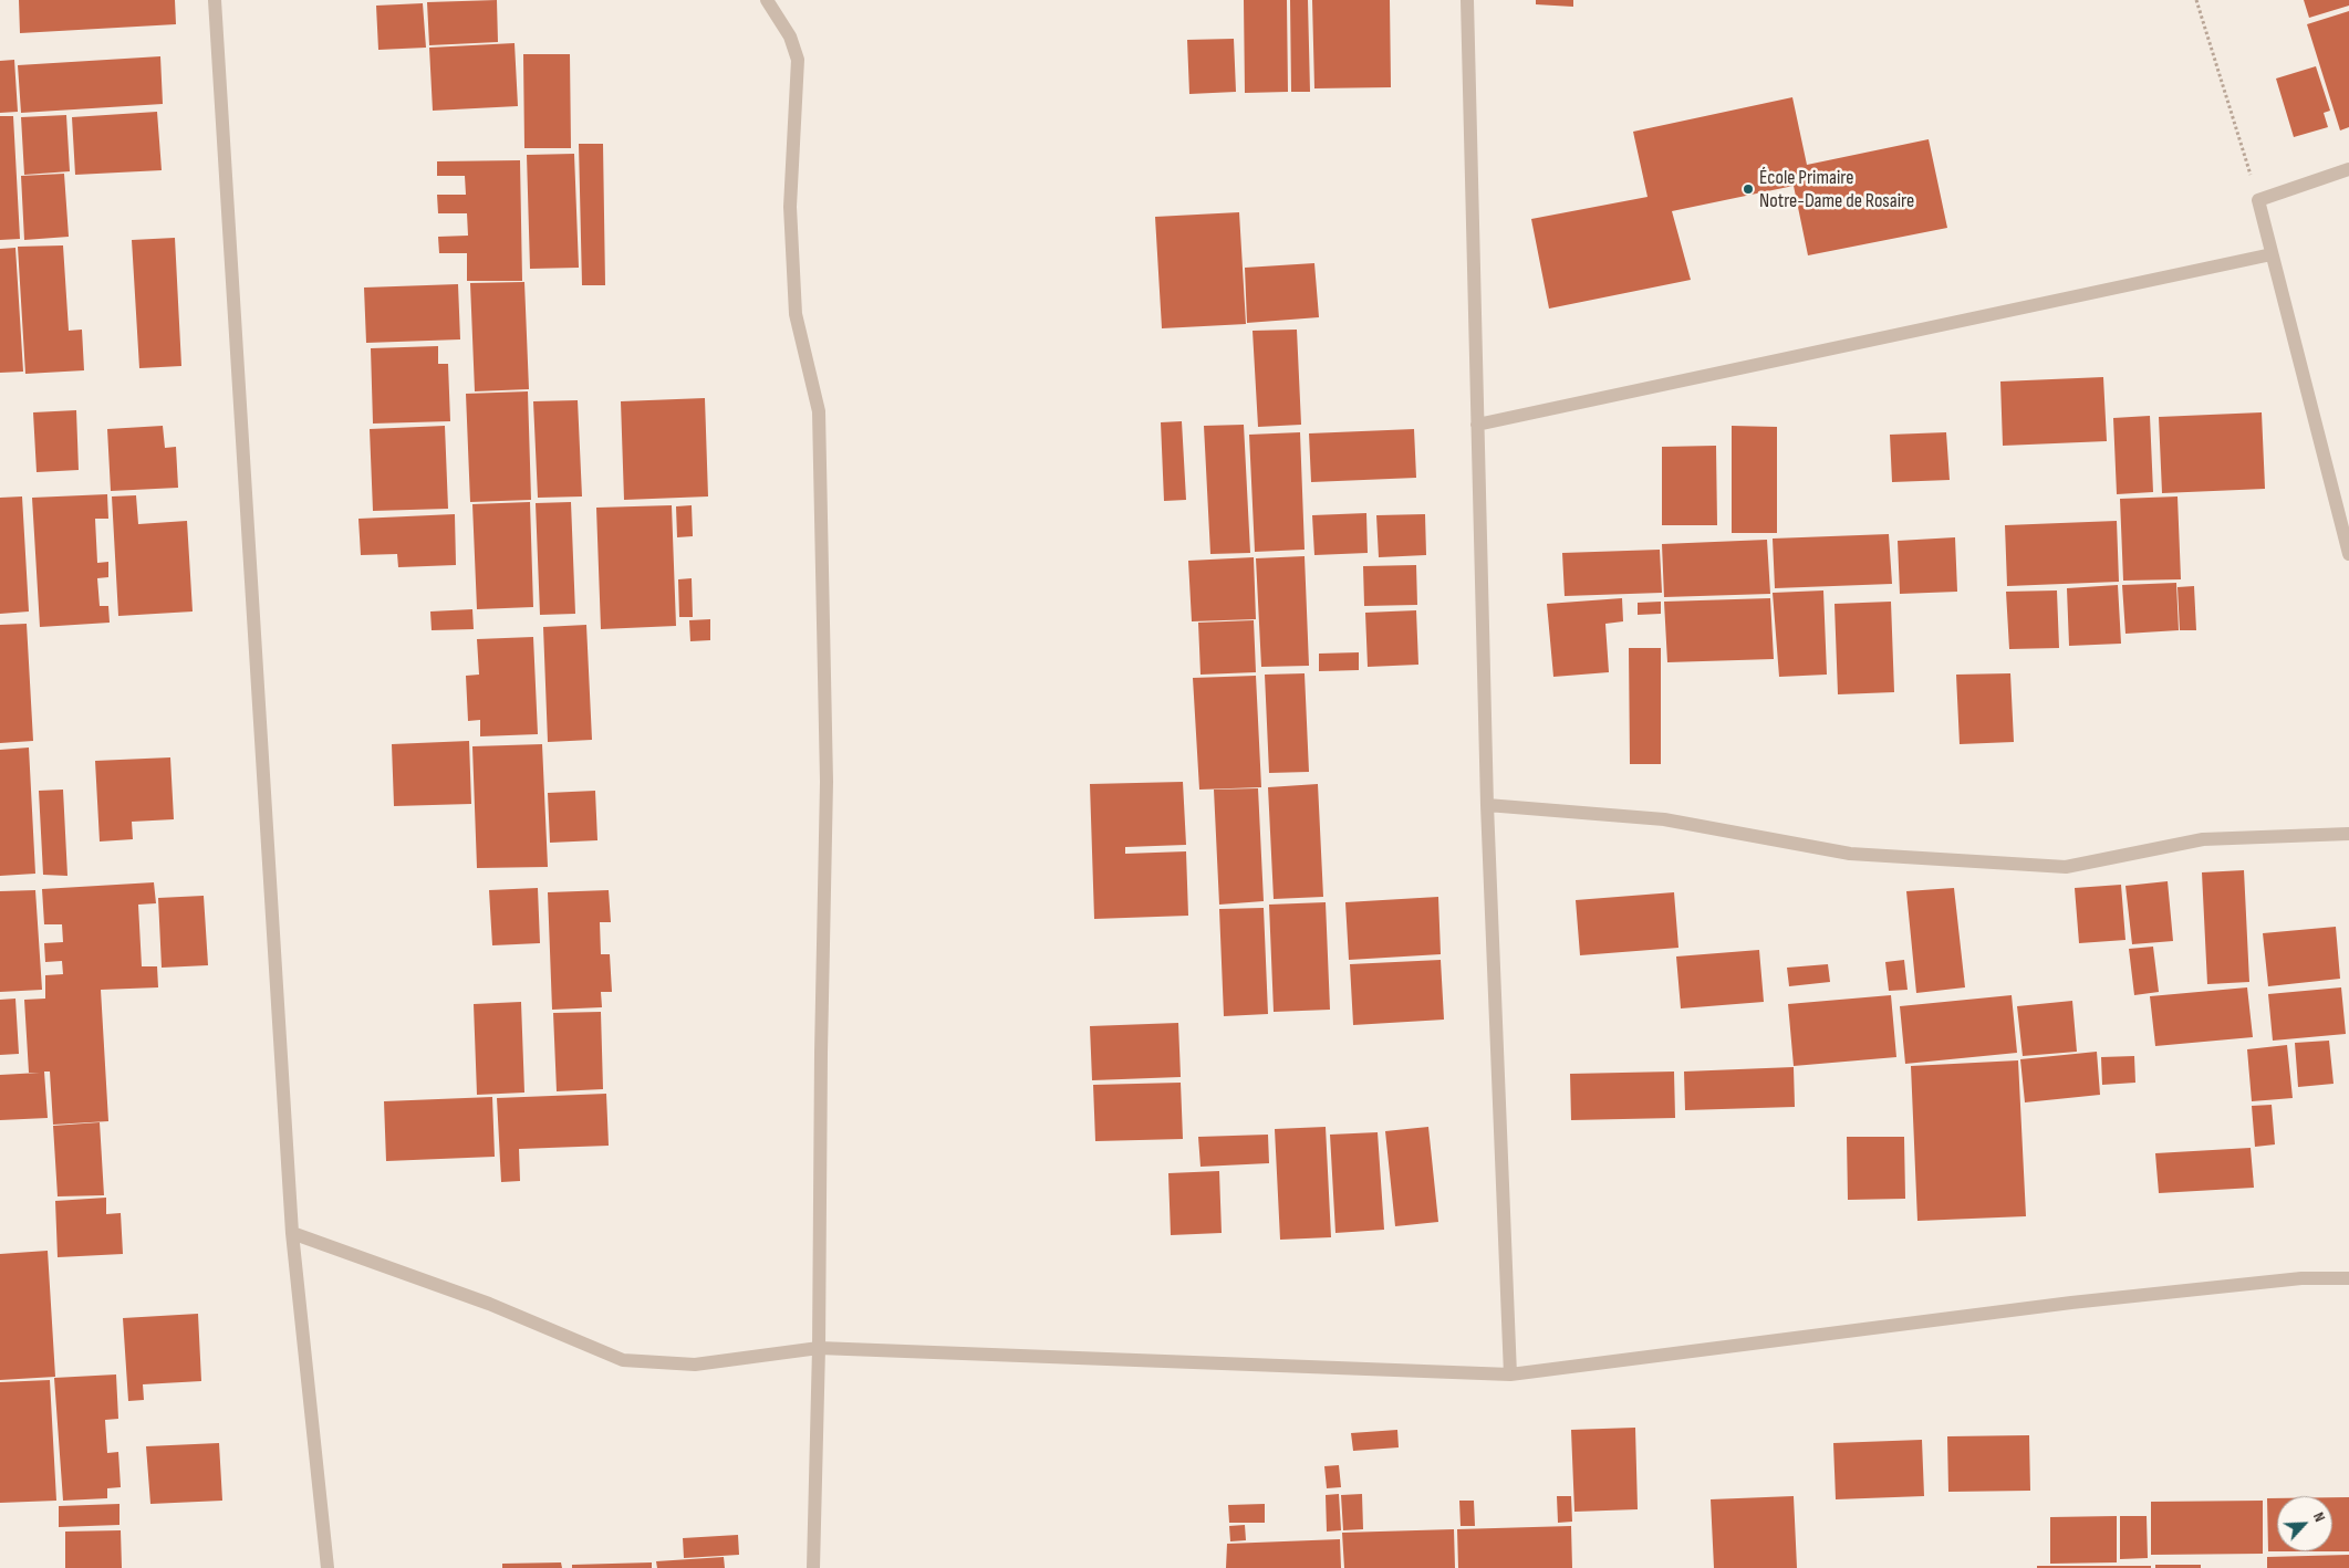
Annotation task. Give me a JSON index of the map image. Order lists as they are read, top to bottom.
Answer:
{
  "places": ["École Primaire Notre-Dame de Rosaire"],
  "north": "top right"
}
